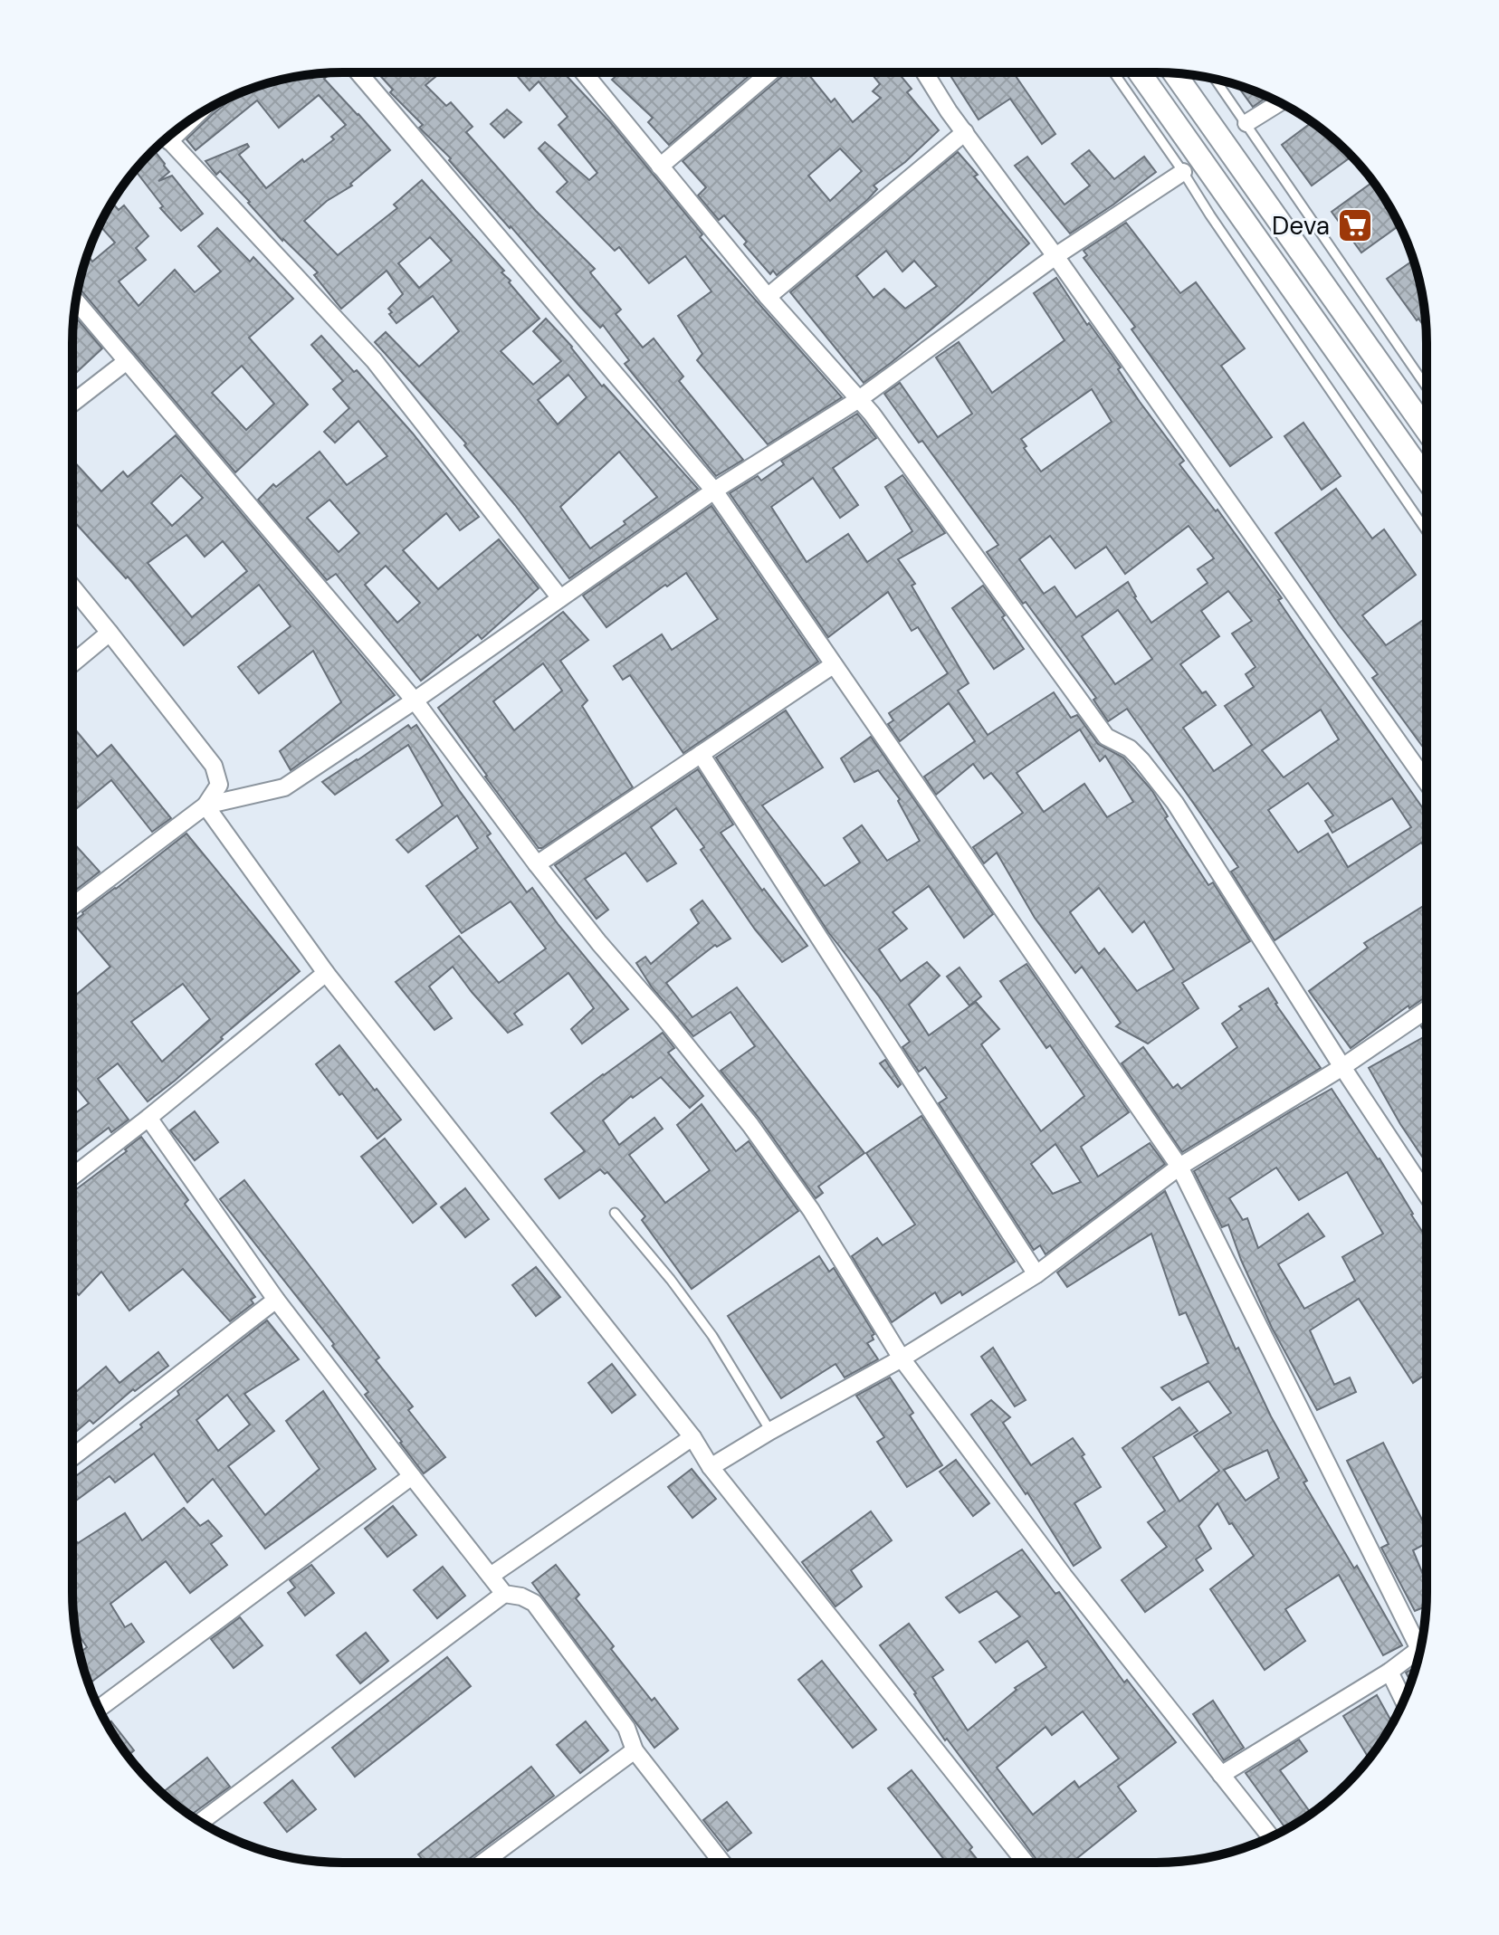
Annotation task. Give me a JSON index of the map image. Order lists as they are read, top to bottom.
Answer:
{
  "places": {
    "supermarket": ["Deva"]
  }
}
